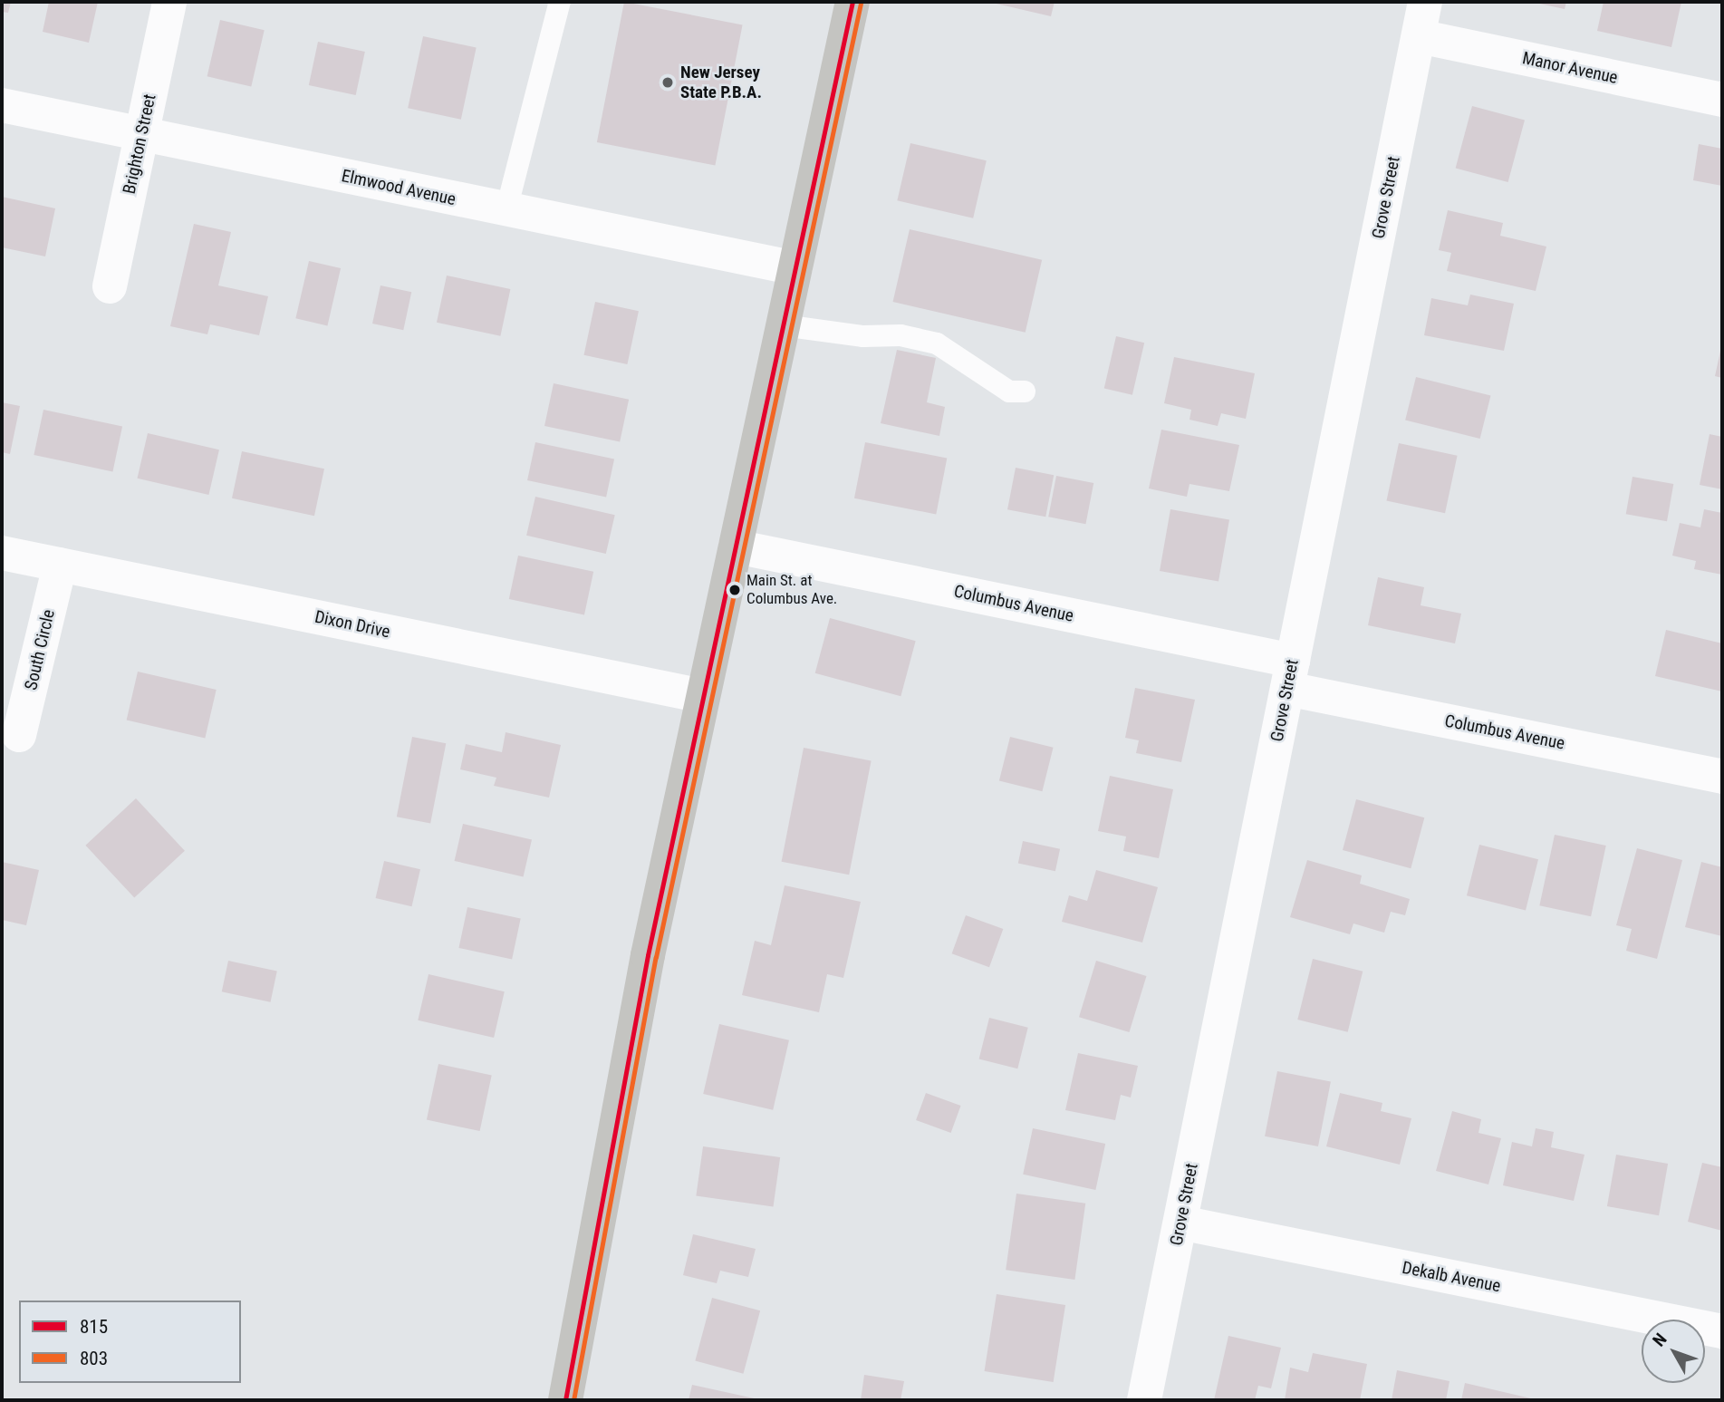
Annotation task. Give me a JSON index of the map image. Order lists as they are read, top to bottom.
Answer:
{
  "streets": {
    "street": [
      "Manor Avenue",
      "Brighton Street",
      "Elmwood Avenue",
      "Grove Street",
      "Columbus Avenue",
      "Dixon Drive",
      "South Circle",
      "Dekalb Avenue"
    ]
  },
  "crossings": [
    ["Manor Avenue", "Grove Street"],
    ["Brighton Street", "Elmwood Avenue"],
    ["Grove Street", "Columbus Avenue"],
    ["Grove Street", "Dekalb Avenue"],
    ["Dixon Drive", "South Circle"]
  ],
  "places": ["New Jersey State P.B.A.", "Main St. at Columbus Ave."],
  "lines": ["transit line 815", "transit line 803"],
  "legend": ["815", "803"],
  "north": "top left"
}
